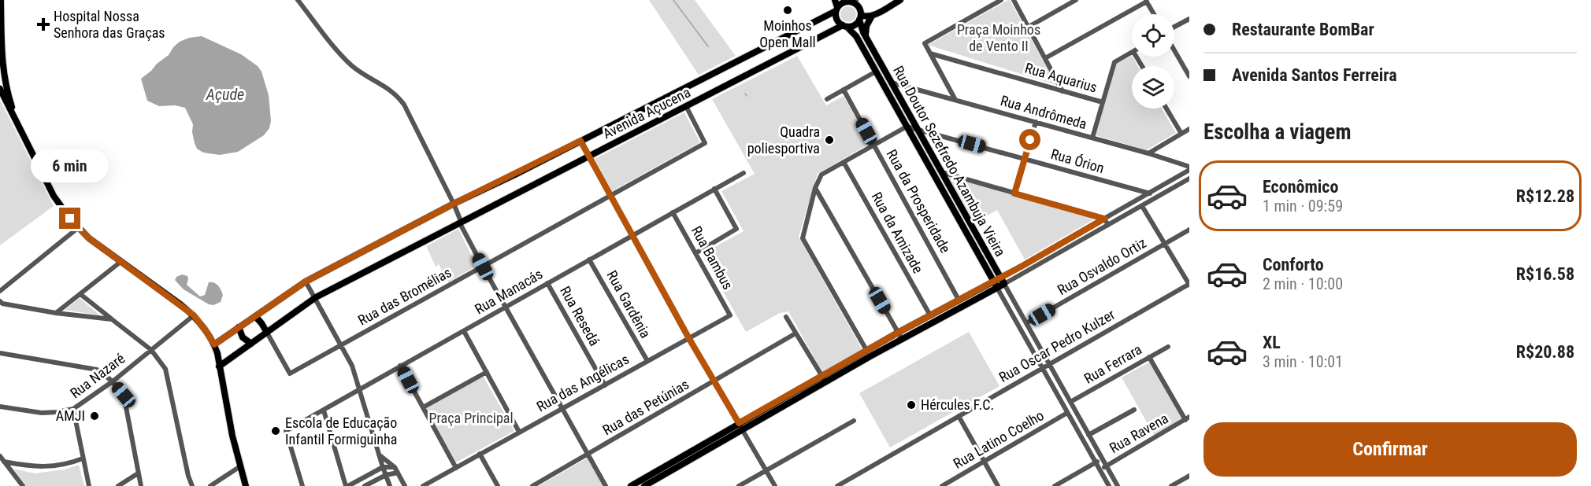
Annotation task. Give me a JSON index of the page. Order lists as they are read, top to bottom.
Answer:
{
  "streets": {
    "main road": ["Avenida Açucena", "Rua Doutor Sezefredo Azambuja Vieira"],
    "street": [
      "Rua Aquarius",
      "Rua Andrômeda",
      "Rua Órion",
      "Rua da Prosperidade",
      "Rua da Amizade",
      "Rua Bambus",
      "Rua Osvaldo Ortiz",
      "Rua Manacás",
      "Rua das Bromélias",
      "Rua Gardênia",
      "Rua Resedá",
      "Rua Oscar Pedro Kulzer",
      "Rua Ferrara",
      "Rua Nazaré",
      "Rua das Angélicas",
      "Rua das Petúnias",
      "Rua Ravena",
      "Rua Latino Coelho"
    ]
  },
  "crossings": [
    ["Rua Andrômeda", "Rua Doutor Sezefredo Azambuja Vieira"],
    ["Avenida Açucena", "Rua Doutor Sezefredo Azambuja Vieira"],
    ["Avenida Açucena", "Rua das Bromélias"],
    ["Rua Doutor Sezefredo Azambuja Vieira", "Rua Órion"],
    ["Rua Doutor Sezefredo Azambuja Vieira", "Rua Osvaldo Ortiz"],
    ["Rua Doutor Sezefredo Azambuja Vieira", "Rua Oscar Pedro Kulzer"],
    ["Rua Doutor Sezefredo Azambuja Vieira", "Rua Ferrara"],
    ["Rua Doutor Sezefredo Azambuja Vieira", "Rua Ravena"],
    ["Rua Doutor Sezefredo Azambuja Vieira", "Rua Latino Coelho"],
    ["Rua Bambus", "Rua Manacás"],
    ["Rua Bambus", "Rua das Angélicas"],
    ["Rua Manacás", "Rua Gardênia"],
    ["Rua Manacás", "Rua Resedá"],
    ["Rua Gardênia", "Rua das Angélicas"],
    ["Rua Resedá", "Rua das Angélicas"]
  ],
  "water": ["Açude"],
  "parks": ["Praça Moinhos de Vento II", "Praça Principal"],
  "places": {
    "other": [
      "Moinhos Open Mall",
      "Quadra poliesportiva",
      "Hércules F.C.",
      "AMJI",
      "Escola de Educação Infantil Formiguinha"
    ],
    "health": ["Hospital Nossa Senhora das Graças"]
  },
  "page": {
    "banner": ["Restaurante BomBar", "Avenida Santos Ferreira"],
    "heading": "Escolha a viagem",
    "bubble": "6 min",
    "list": [
      {
        "name": "Econômico",
        "note": "1 min · 09:59",
        "value": "R$12.28"
      },
      {
        "name": "Conforto",
        "note": "2 min · 10:00",
        "value": "R$16.58"
      },
      {
        "name": "XL",
        "note": "3 min · 10:01",
        "value": "R$20.88"
      }
    ],
    "buttons": "Confirmar"
  }
}
